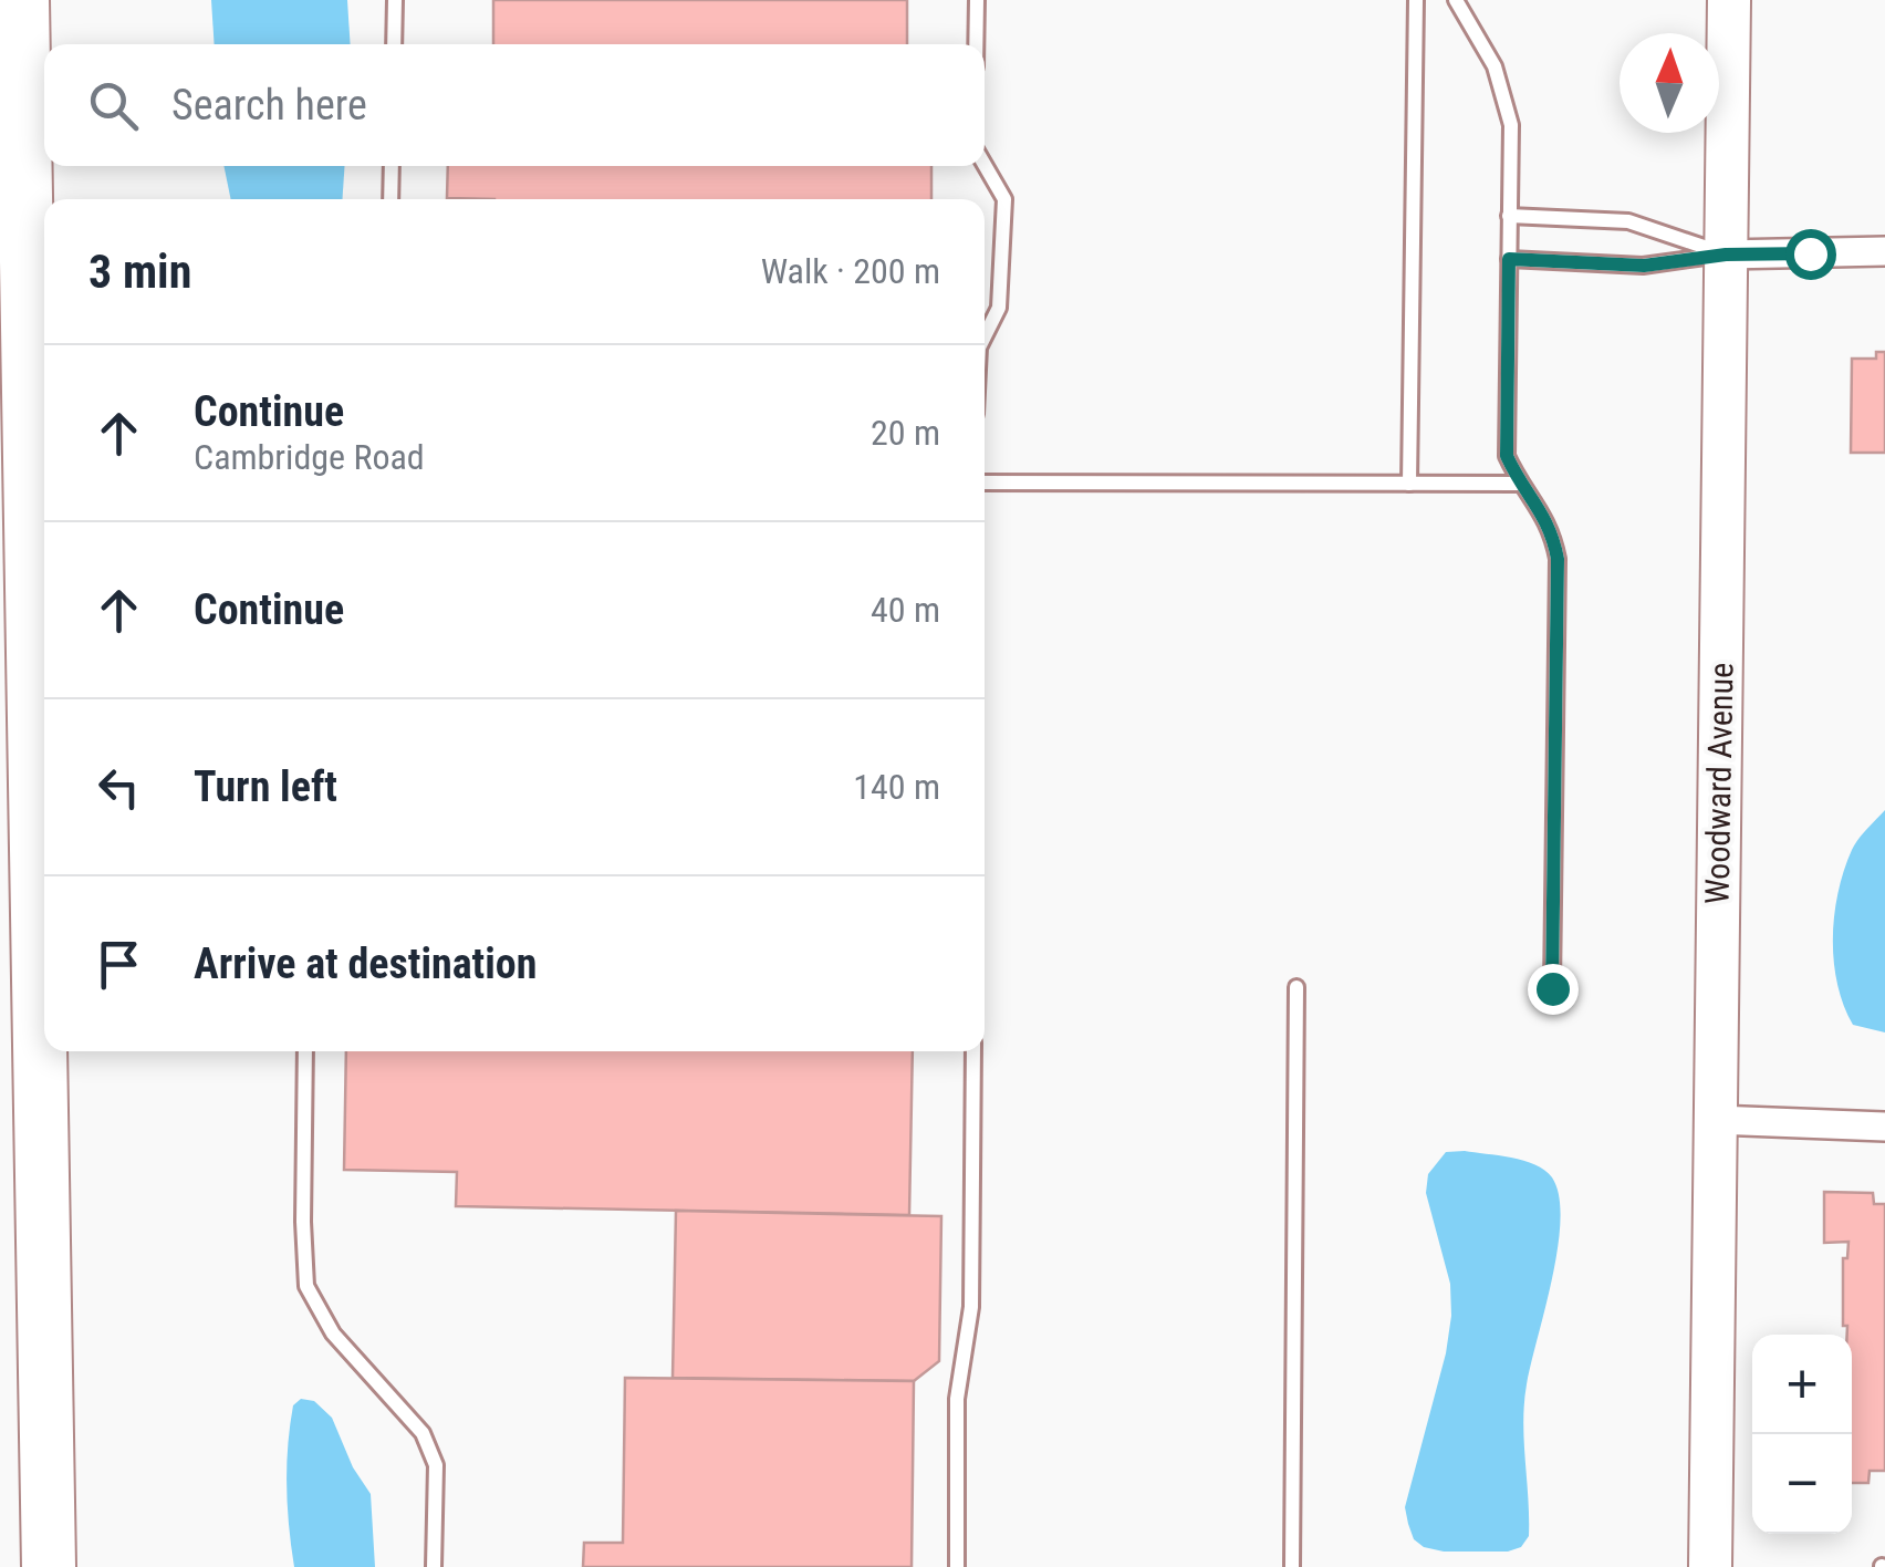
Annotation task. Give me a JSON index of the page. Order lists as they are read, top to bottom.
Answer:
{
  "streets": {
    "main road": ["Woodward Avenue"]
  },
  "north": "top",
  "page": {
    "search": "Search here",
    "heading": ["3 min", "Walk · 200 m"],
    "list": [
      ["Continue", "Cambridge Road", "20 m"],
      ["Continue", "40 m"],
      ["Turn left", "140 m"],
      "Arrive at destination"
    ],
    "map_buttons": ["+", "−"]
  }
}
